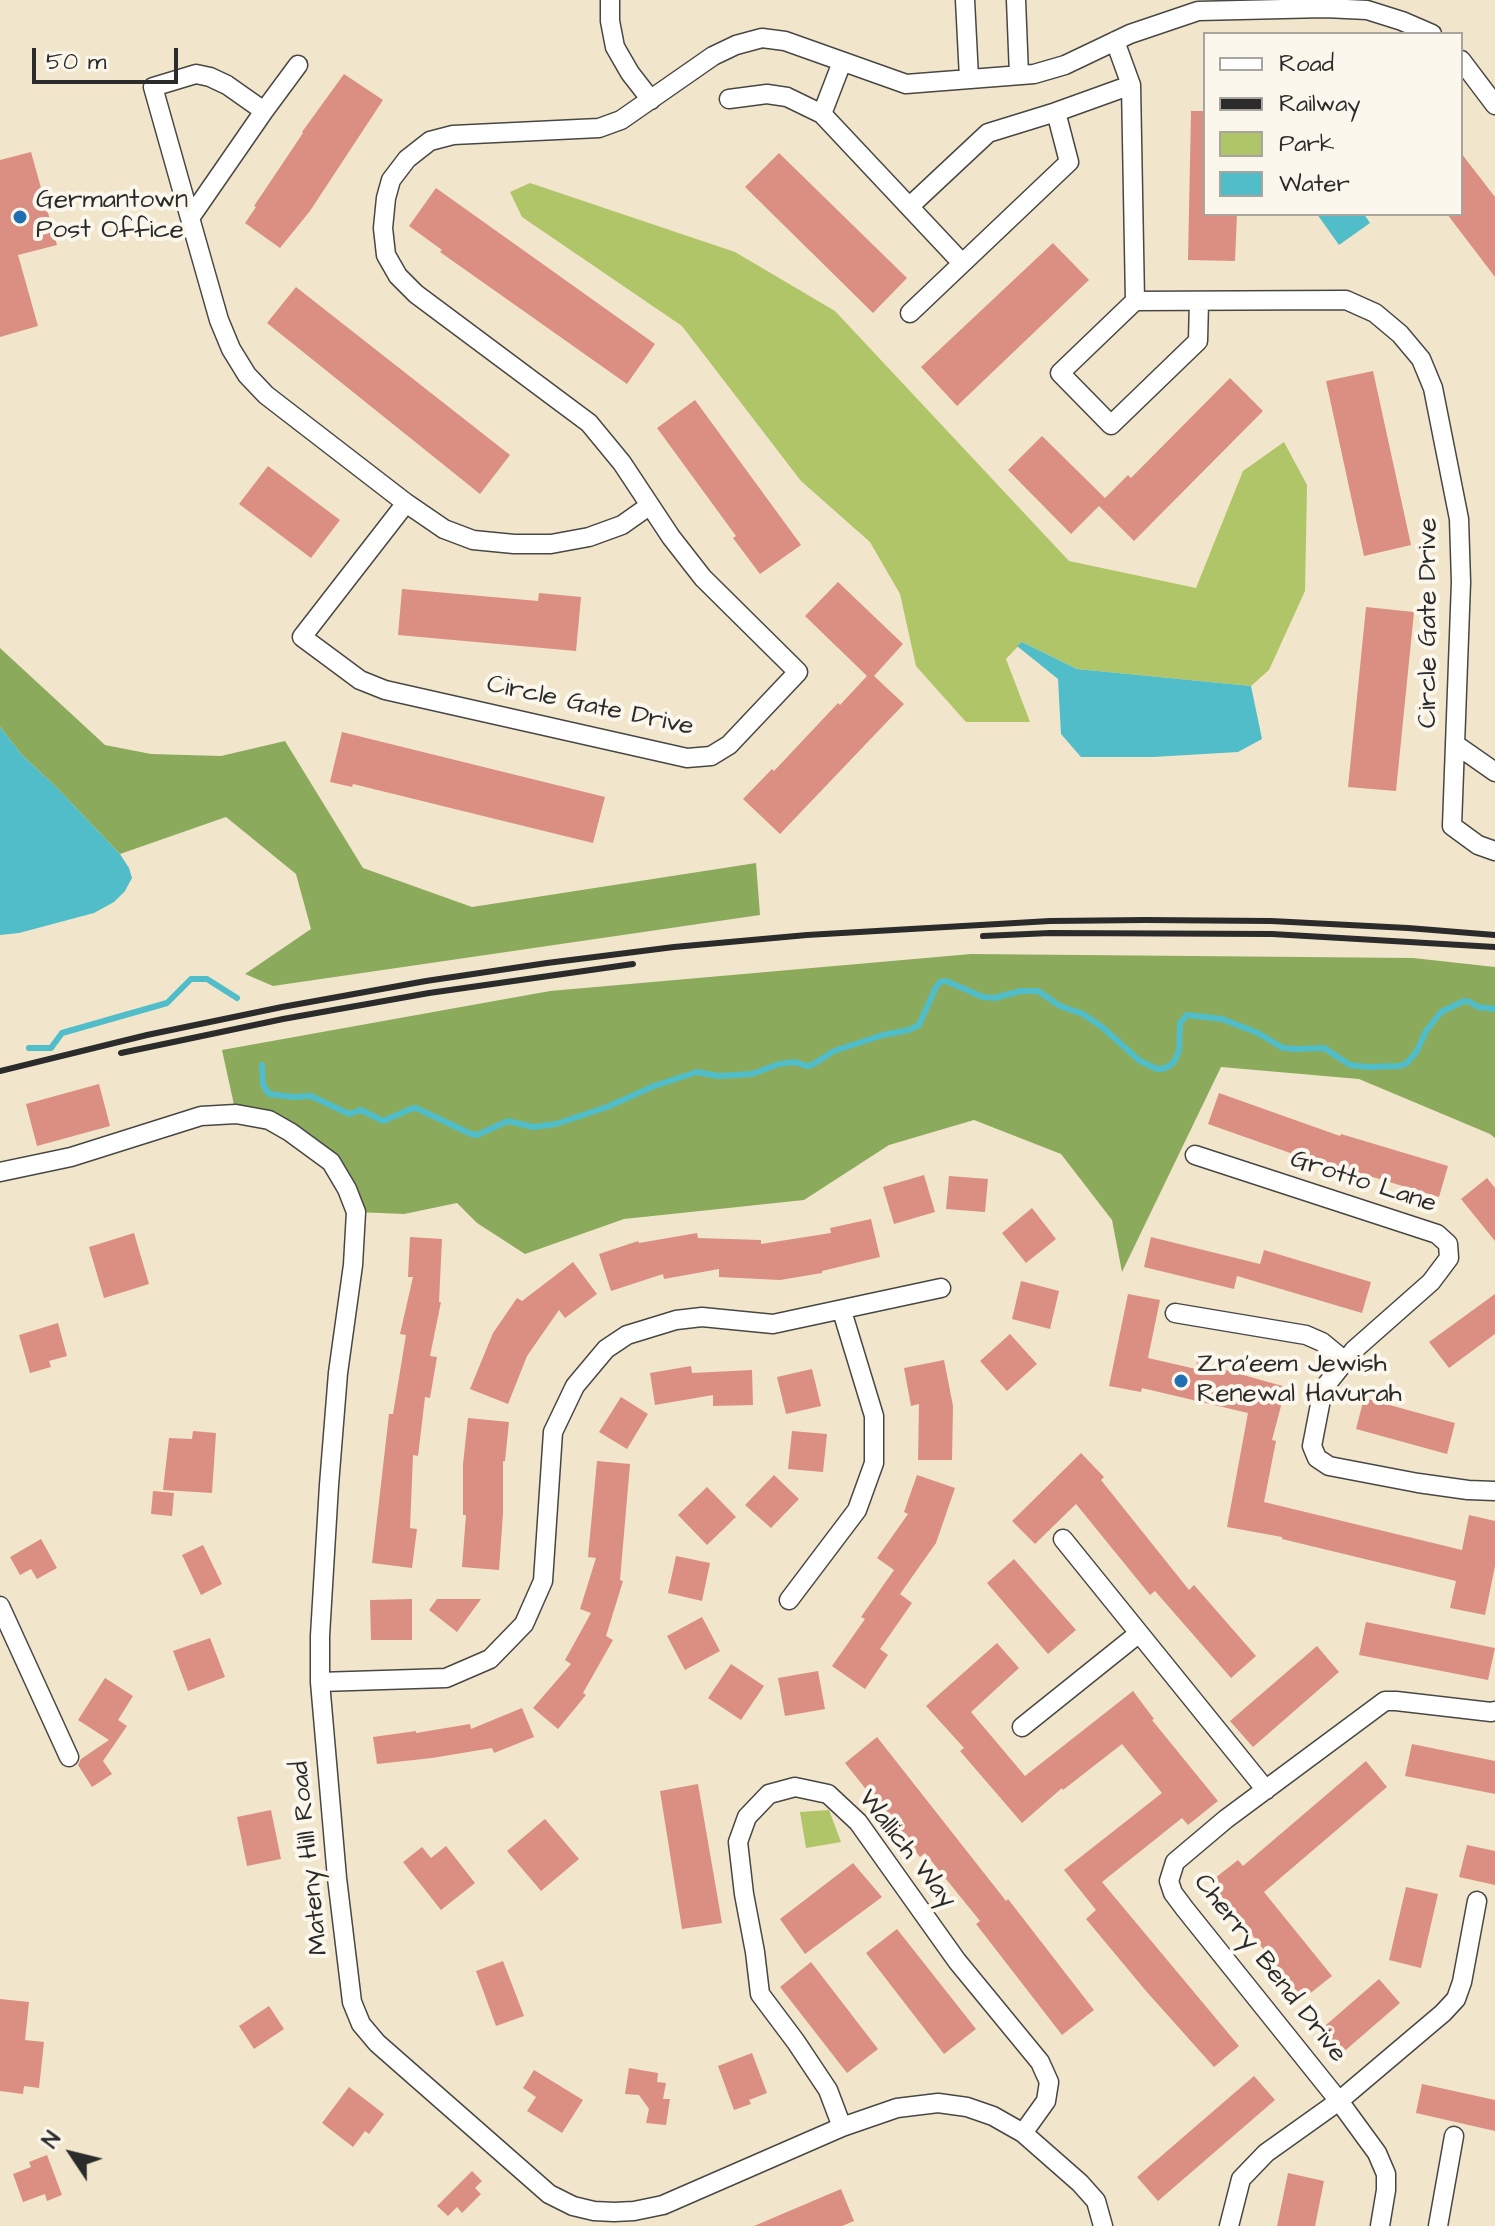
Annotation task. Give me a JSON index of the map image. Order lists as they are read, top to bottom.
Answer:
{
  "streets": {
    "street": [
      "Circle Gate Drive",
      "Grotto Lane",
      "Wallich Way",
      "Mateny Hill Road",
      "Cherry Bend Drive"
    ]
  },
  "crossings": [
    ["Wallich Way", "Mateny Hill Road"]
  ],
  "places": ["Germantown Post Office", "Zra'eem Jewish Renewal Havurah"],
  "legend": [
    "Road",
    "Railway",
    "Park",
    "Water"
  ],
  "scale_bar": "50 m",
  "north": "top left"
}
